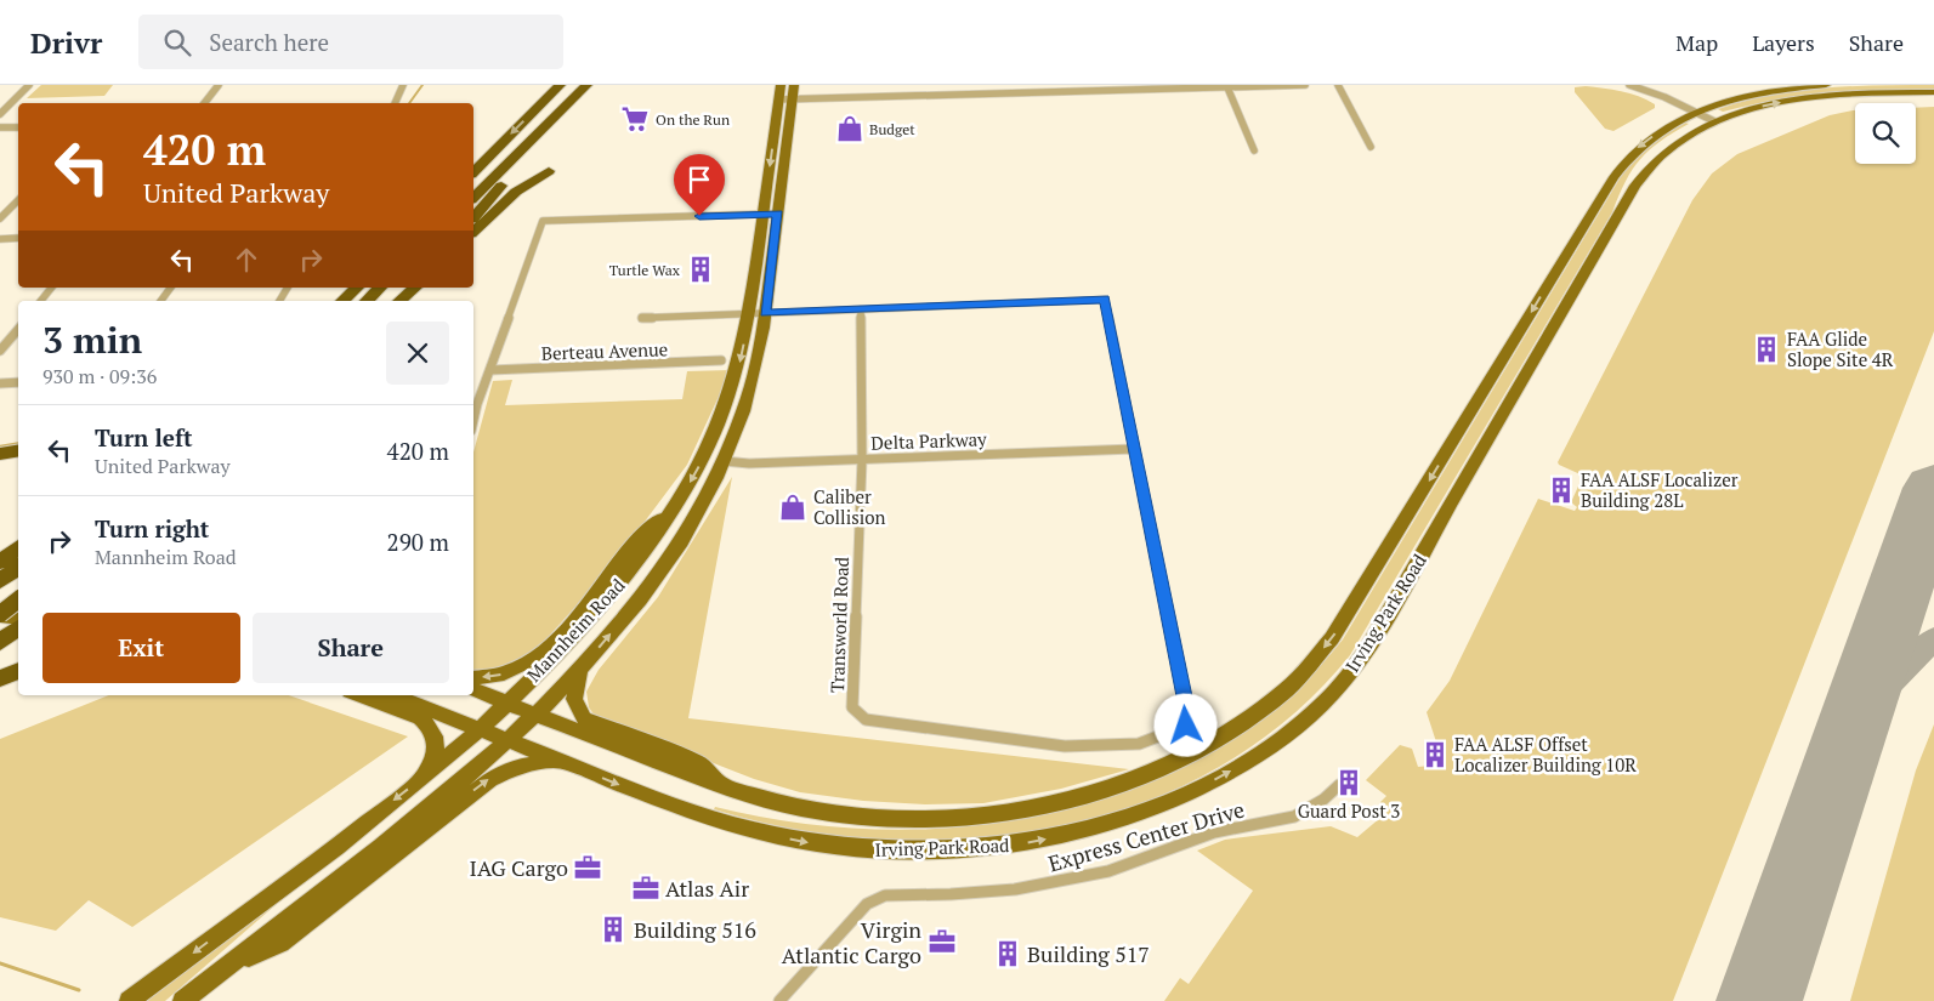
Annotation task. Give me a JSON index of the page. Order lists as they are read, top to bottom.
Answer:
{
  "streets": {
    "main road": ["Irving Park Road", "Mannheim Road"],
    "street": [
      "Berteau Avenue",
      "Delta Parkway",
      "Transworld Road",
      "Express Center Drive"
    ]
  },
  "crossings": [
    ["Delta Parkway", "Transworld Road"],
    ["Delta Parkway", "Mannheim Road"],
    ["Irving Park Road", "Mannheim Road"]
  ],
  "places": {
    "supermarket": ["On the Run"],
    "shop": ["Budget", "Caliber Collision"],
    "building": [
      "Turtle Wax",
      "FAA Glide Slope Site 4R",
      "FAA ALSF Localizer Building 28L",
      "FAA ALSF Offset Localizer Building 10R",
      "Guard Post 3",
      "Building 516",
      "Building 517"
    ],
    "office": ["IAG Cargo", "Atlas Air", "Virgin Atlantic Cargo"]
  },
  "page": {
    "header": "Drivr",
    "search": "Search here",
    "nav": ["Map", "Layers", "Share"],
    "turn": ["420 m", "United Parkway"],
    "heading": ["3 min", "930 m · 09:36"],
    "list": [
      {
        "name": "Turn left",
        "note": "United Parkway",
        "value": "420 m"
      },
      {
        "name": "Turn right",
        "note": "Mannheim Road",
        "value": "290 m"
      }
    ],
    "buttons": ["Exit", "Share"]
  }
}
